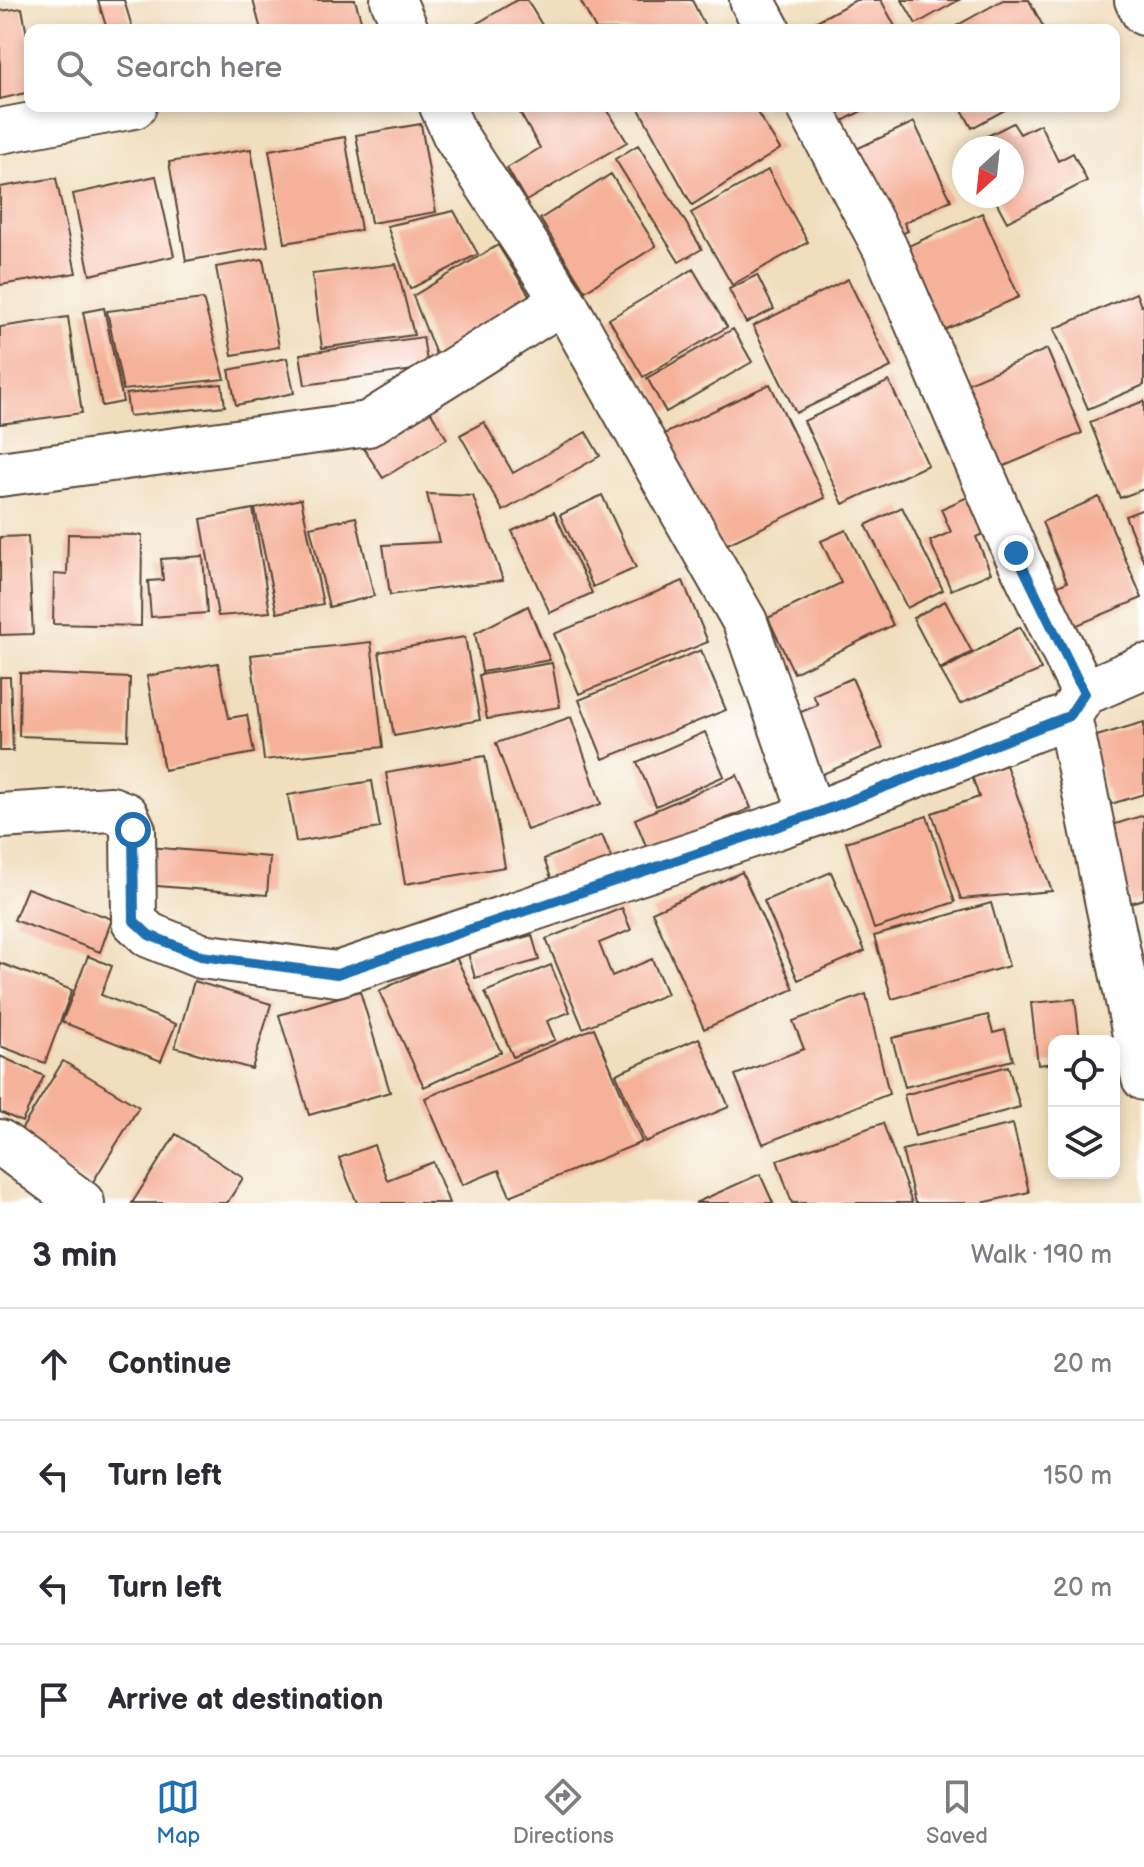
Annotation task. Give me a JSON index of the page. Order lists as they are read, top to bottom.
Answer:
{
  "north": "bottom left",
  "page": {
    "search": "Search here",
    "heading": ["3 min", "Walk · 190 m"],
    "list": [
      ["Continue", "20 m"],
      ["Turn left", "150 m"],
      ["Turn left", "20 m"],
      "Arrive at destination"
    ],
    "nav": ["Map", "Directions", "Saved"]
  }
}
